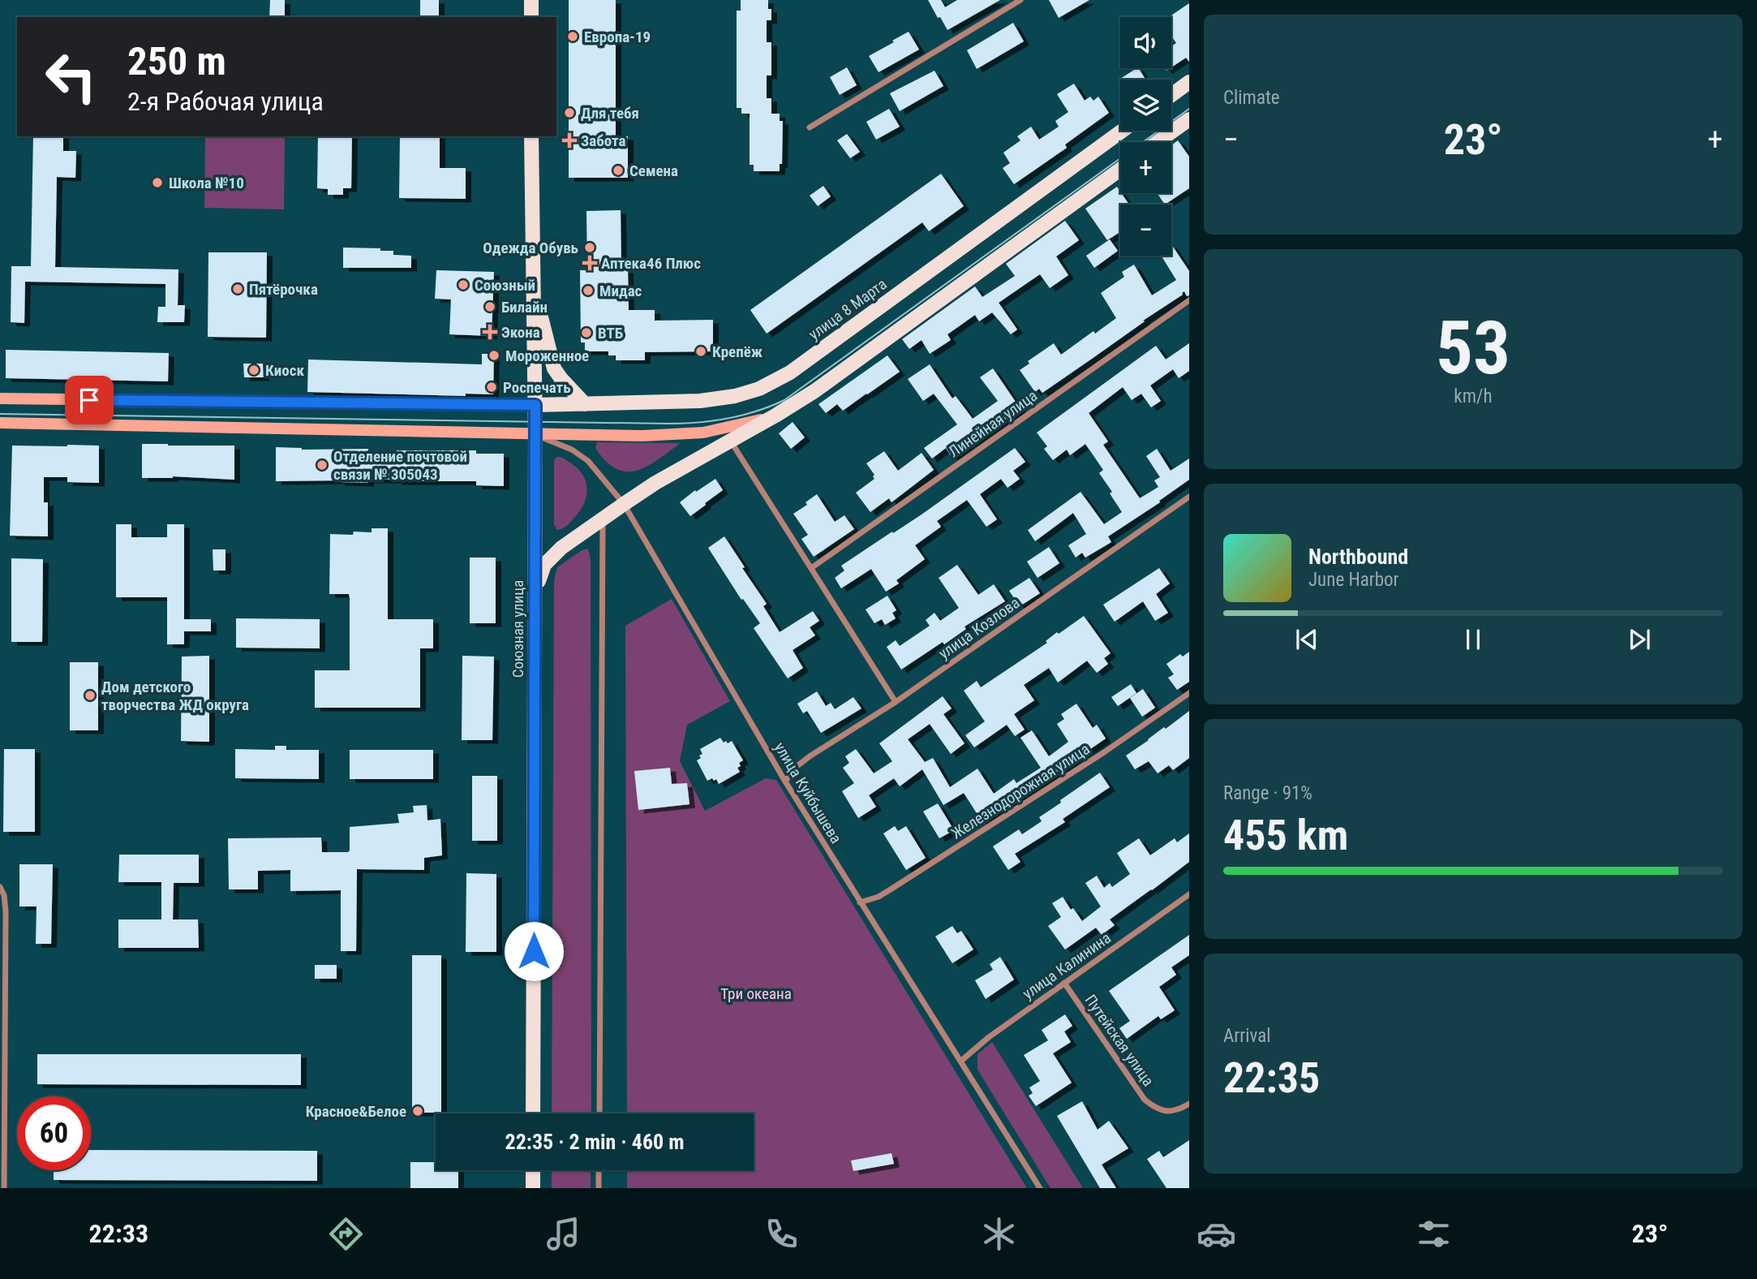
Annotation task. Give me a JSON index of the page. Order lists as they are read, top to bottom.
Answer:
{
  "streets": {
    "main road": ["улица 8 Марта", "Союзная улица"],
    "street": [
      "Линейная улица",
      "улица Козлова",
      "Железнодорожная улица",
      "улица Куйбышева",
      "улица Калинина",
      "Путейская улица"
    ]
  },
  "crossings": [
    ["улица 8 Марта", "Союзная улица"],
    ["улица Козлова", "улица Куйбышева"],
    ["Союзная улица", "улица Куйбышева"],
    ["Железнодорожная улица", "улица Куйбышева"],
    ["улица Куйбышева", "улица Калинина"],
    ["улица Калинина", "Путейская улица"]
  ],
  "parks": ["Три океана"],
  "places": {
    "other": [
      "Европа-19",
      "Для тебя",
      "Семена",
      "Школа №10",
      "Одежда Обувь",
      "Союзный",
      "Пятёрочка",
      "Мидас",
      "Билайн",
      "ВТБ",
      "Крепёж",
      "Мороженное",
      "Киоск",
      "Роспечать",
      "Отделение почтовой связи № 305043",
      "Дом детского творчества ЖД округа",
      "Красное&Белое"
    ],
    "health": ["Забота", "Аптека46 Плюс", "Экона"]
  },
  "page": {
    "tile": [
      "Climate",
      ["53", "km/h"],
      ["Range · 91%", "455 km"],
      ["Arrival", "22:35"]
    ],
    "map_buttons": ["+", "−"],
    "turn": ["250 m", "2-я Рабочая улица"],
    "heat": ["−", "23°", "+"],
    "song": ["Northbound", "June Harbor"],
    "limit": "60",
    "trip": "22:35 · 2 min · 460 m",
    "tabs": ["22:33", "23°"]
  }
}
